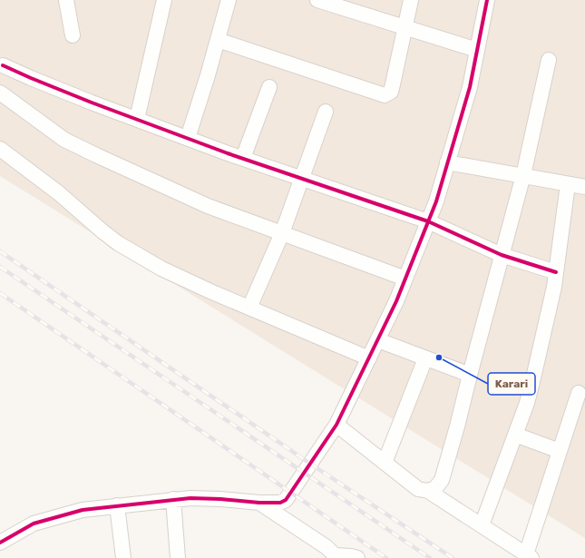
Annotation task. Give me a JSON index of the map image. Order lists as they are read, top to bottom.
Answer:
{
  "places": ["Karari"]
}
